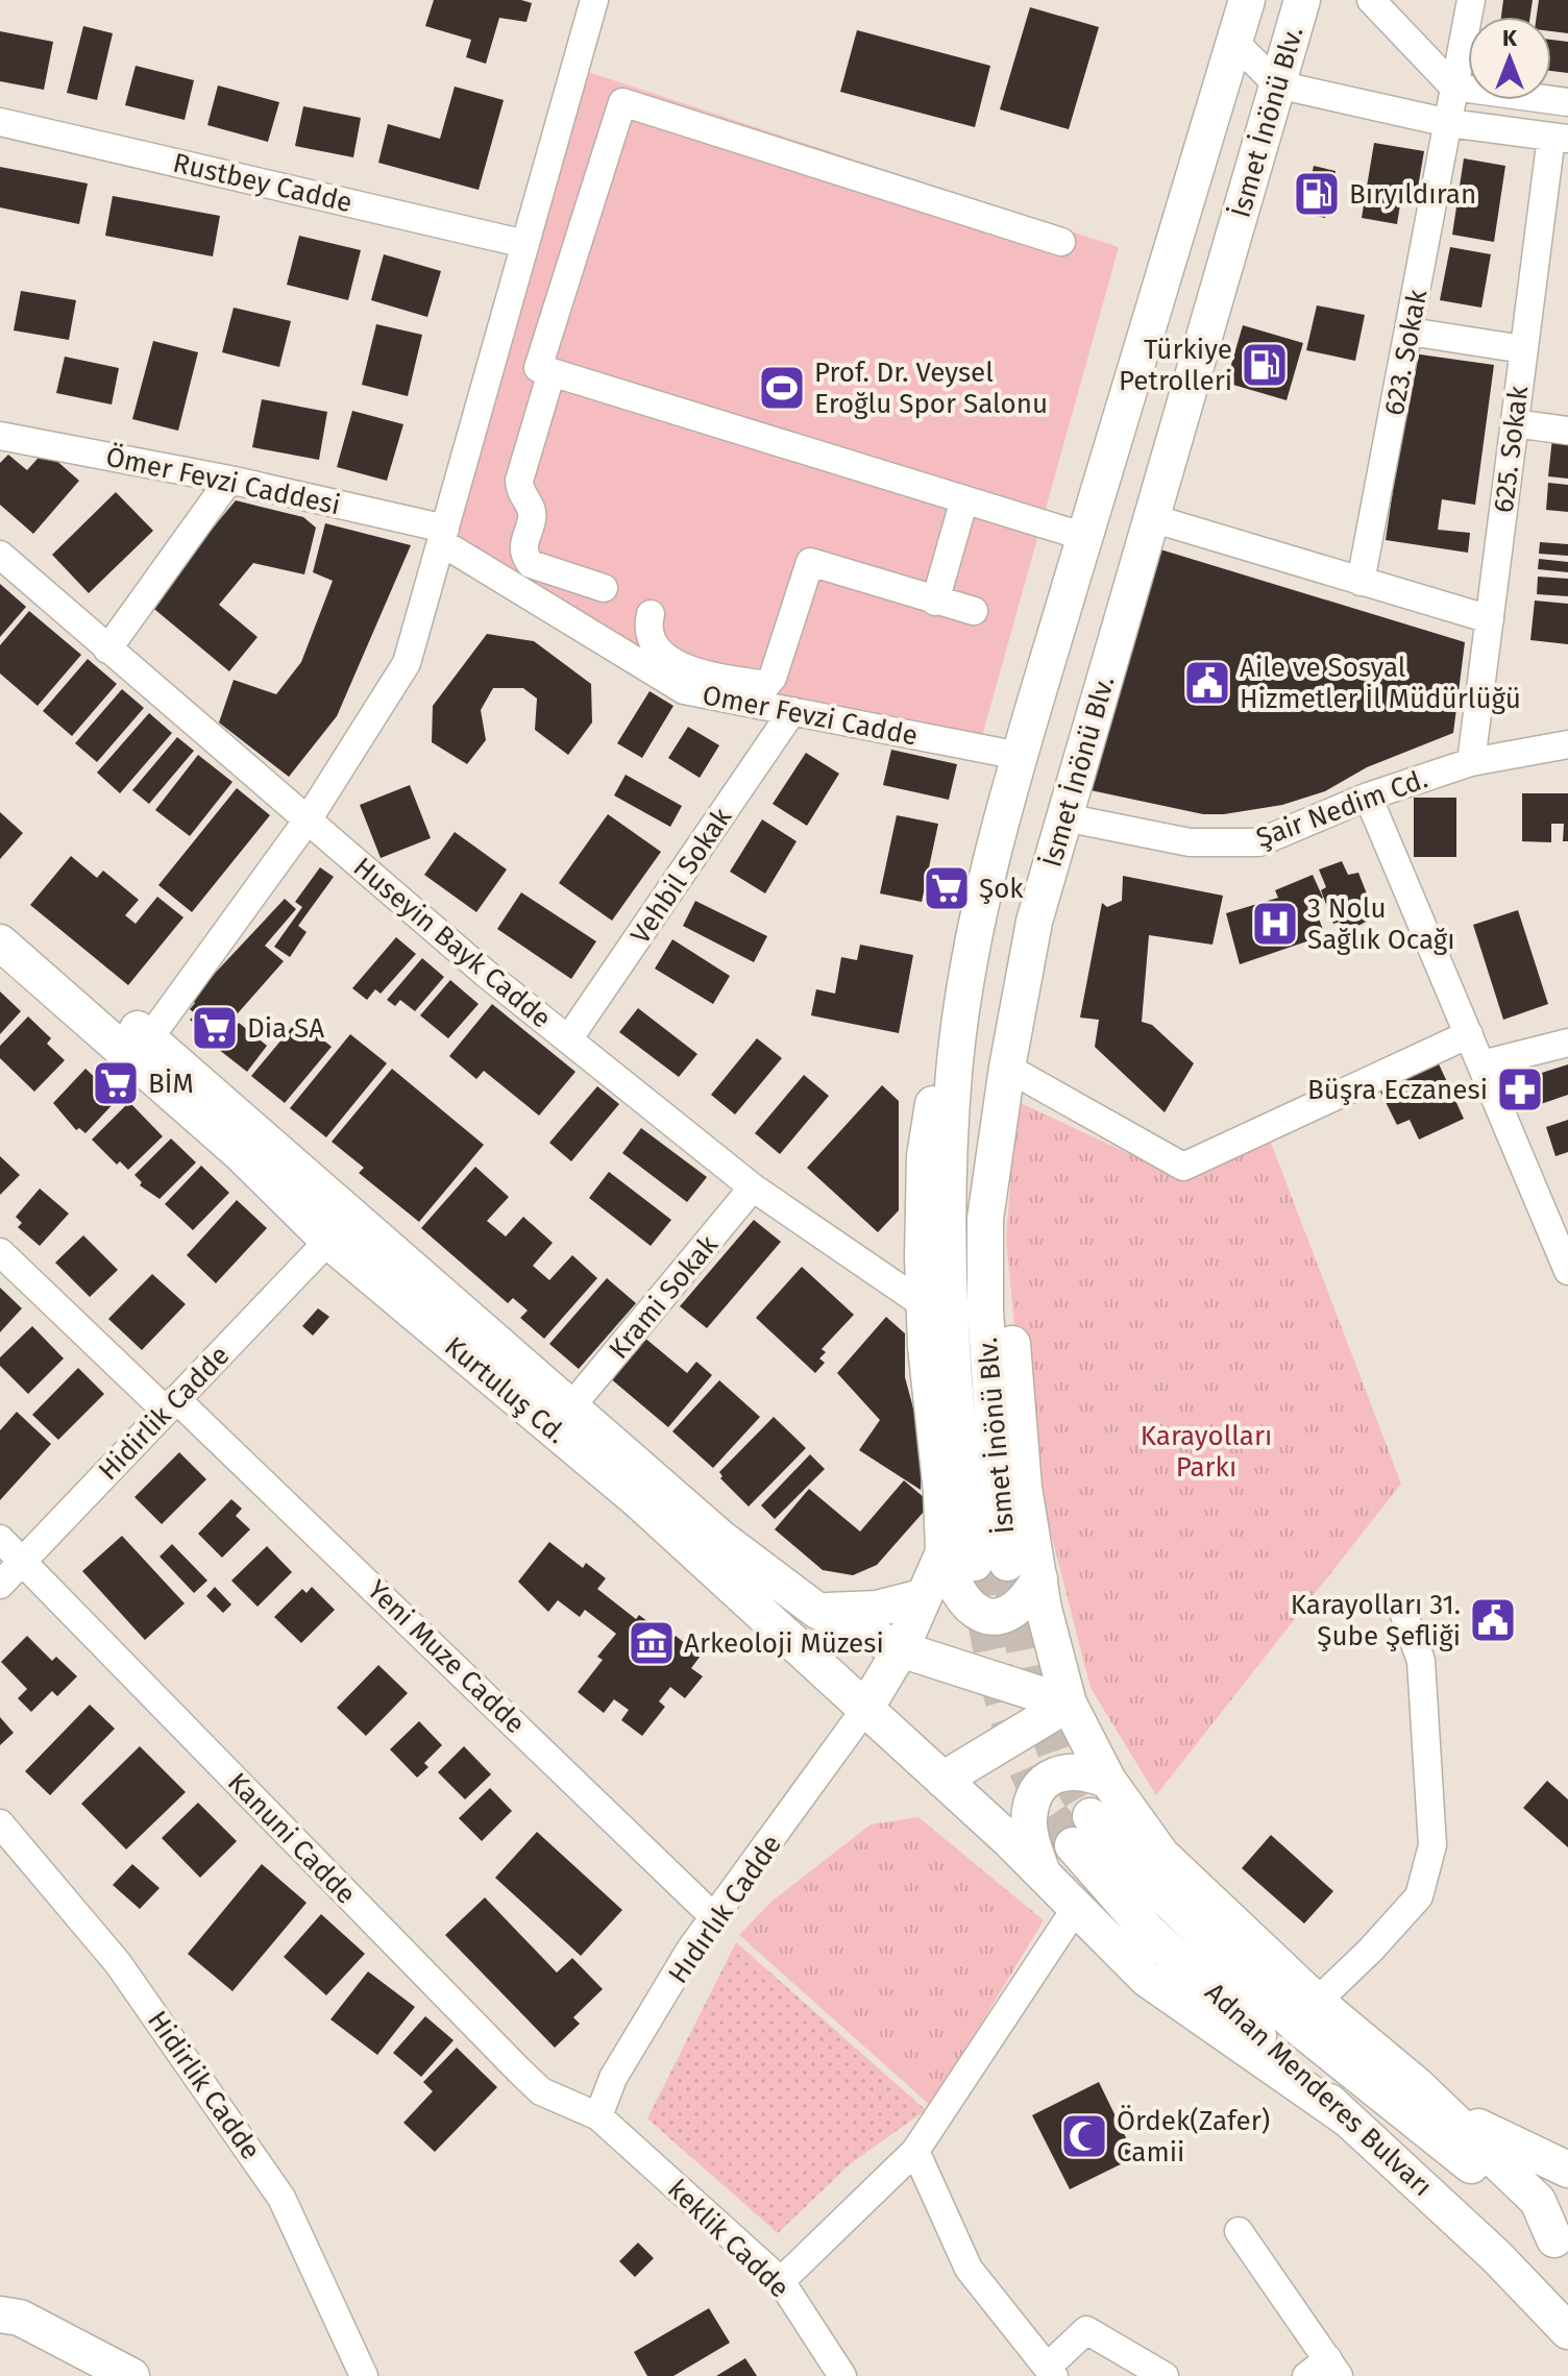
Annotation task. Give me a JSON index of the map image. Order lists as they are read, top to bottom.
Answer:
{
  "streets": {
    "main road": ["İsmet İnönü Blv.", "Kurtuluş Cd.", "Adnan Menderes Bulvarı"],
    "street": [
      "Rustbey Cadde",
      "623. Sokak",
      "625. Sokak",
      "Ömer Fevzi Caddesi",
      "Omer Fevzi Cadde",
      "Şair Nedim Cd.",
      "Vehbil Sokak",
      "Huseyin Bayk Cadde",
      "Krami Sokak",
      "Hidirlik Cadde",
      "Yeni Muze Cadde",
      "Kanuni Cadde",
      "Hıdırlık Cadde",
      "keklik Cadde"
    ]
  },
  "crossings": [
    ["İsmet İnönü Blv.", "Omer Fevzi Cadde"],
    ["İsmet İnönü Blv.", "Şair Nedim Cd."],
    ["625. Sokak", "Şair Nedim Cd."],
    ["Ömer Fevzi Caddesi", "Omer Fevzi Cadde"],
    ["Omer Fevzi Cadde", "Vehbil Sokak"],
    ["Vehbil Sokak", "Huseyin Bayk Cadde"],
    ["Huseyin Bayk Cadde", "Krami Sokak"],
    ["Krami Sokak", "Kurtuluş Cd."],
    ["Kurtuluş Cd.", "Hidirlik Cadde"],
    ["Kurtuluş Cd.", "Hıdırlık Cadde"],
    ["Kurtuluş Cd.", "Adnan Menderes Bulvarı"],
    ["Hidirlik Cadde", "Yeni Muze Cadde"],
    ["Hidirlik Cadde", "Kanuni Cadde"],
    ["Yeni Muze Cadde", "Hıdırlık Cadde"],
    ["Kanuni Cadde", "Hıdırlık Cadde"],
    ["Kanuni Cadde", "keklik Cadde"],
    ["Hıdırlık Cadde", "keklik Cadde"]
  ],
  "parks": ["Karayolları Parkı"],
  "places": {
    "fuel station": ["Bıryıldıran", "Türkiye Petrolleri"],
    "sports": ["Prof. Dr. Veysel Eroğlu Spor Salonu"],
    "public building": ["Aile ve Sosyal Hizmetler İl Müdürlüğü", "Karayolları 31. Şube Şefliği"],
    "supermarket": ["Şok", "Dia SA", "BİM"],
    "hospital": ["3 Nolu Sağlık Ocağı"],
    "pharmacy": ["Büşra Eczanesi"],
    "museum": ["Arkeoloji Müzesi"],
    "mosque": ["Ördek(Zafer) Camii"]
  },
  "north": "top"
}
